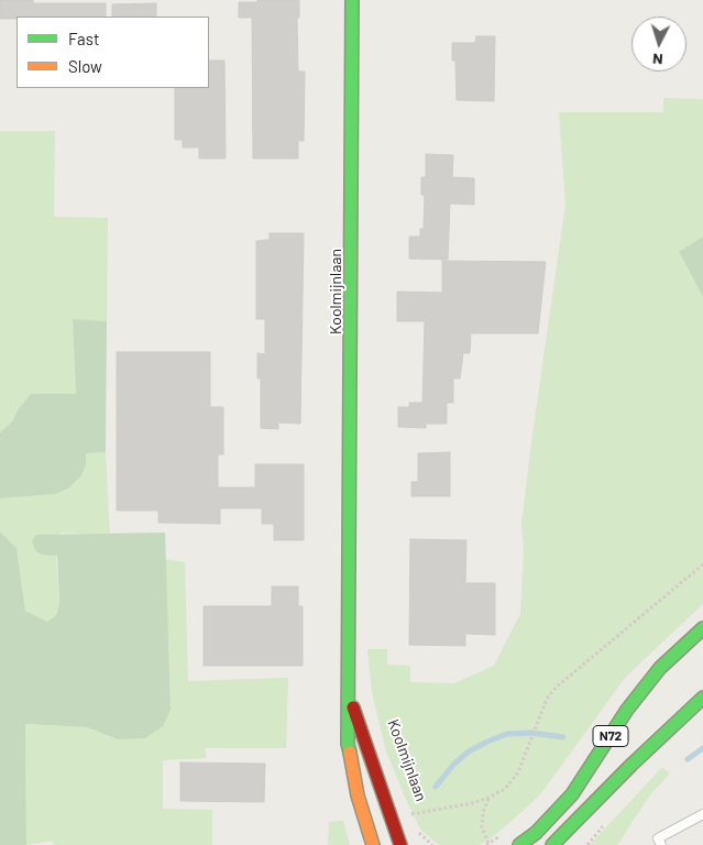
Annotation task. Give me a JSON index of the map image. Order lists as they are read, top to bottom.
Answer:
{
  "streets": {
    "street": ["Koolmijnlaan", "N72"]
  },
  "legend": ["Fast", "Slow"],
  "north": "bottom"
}
